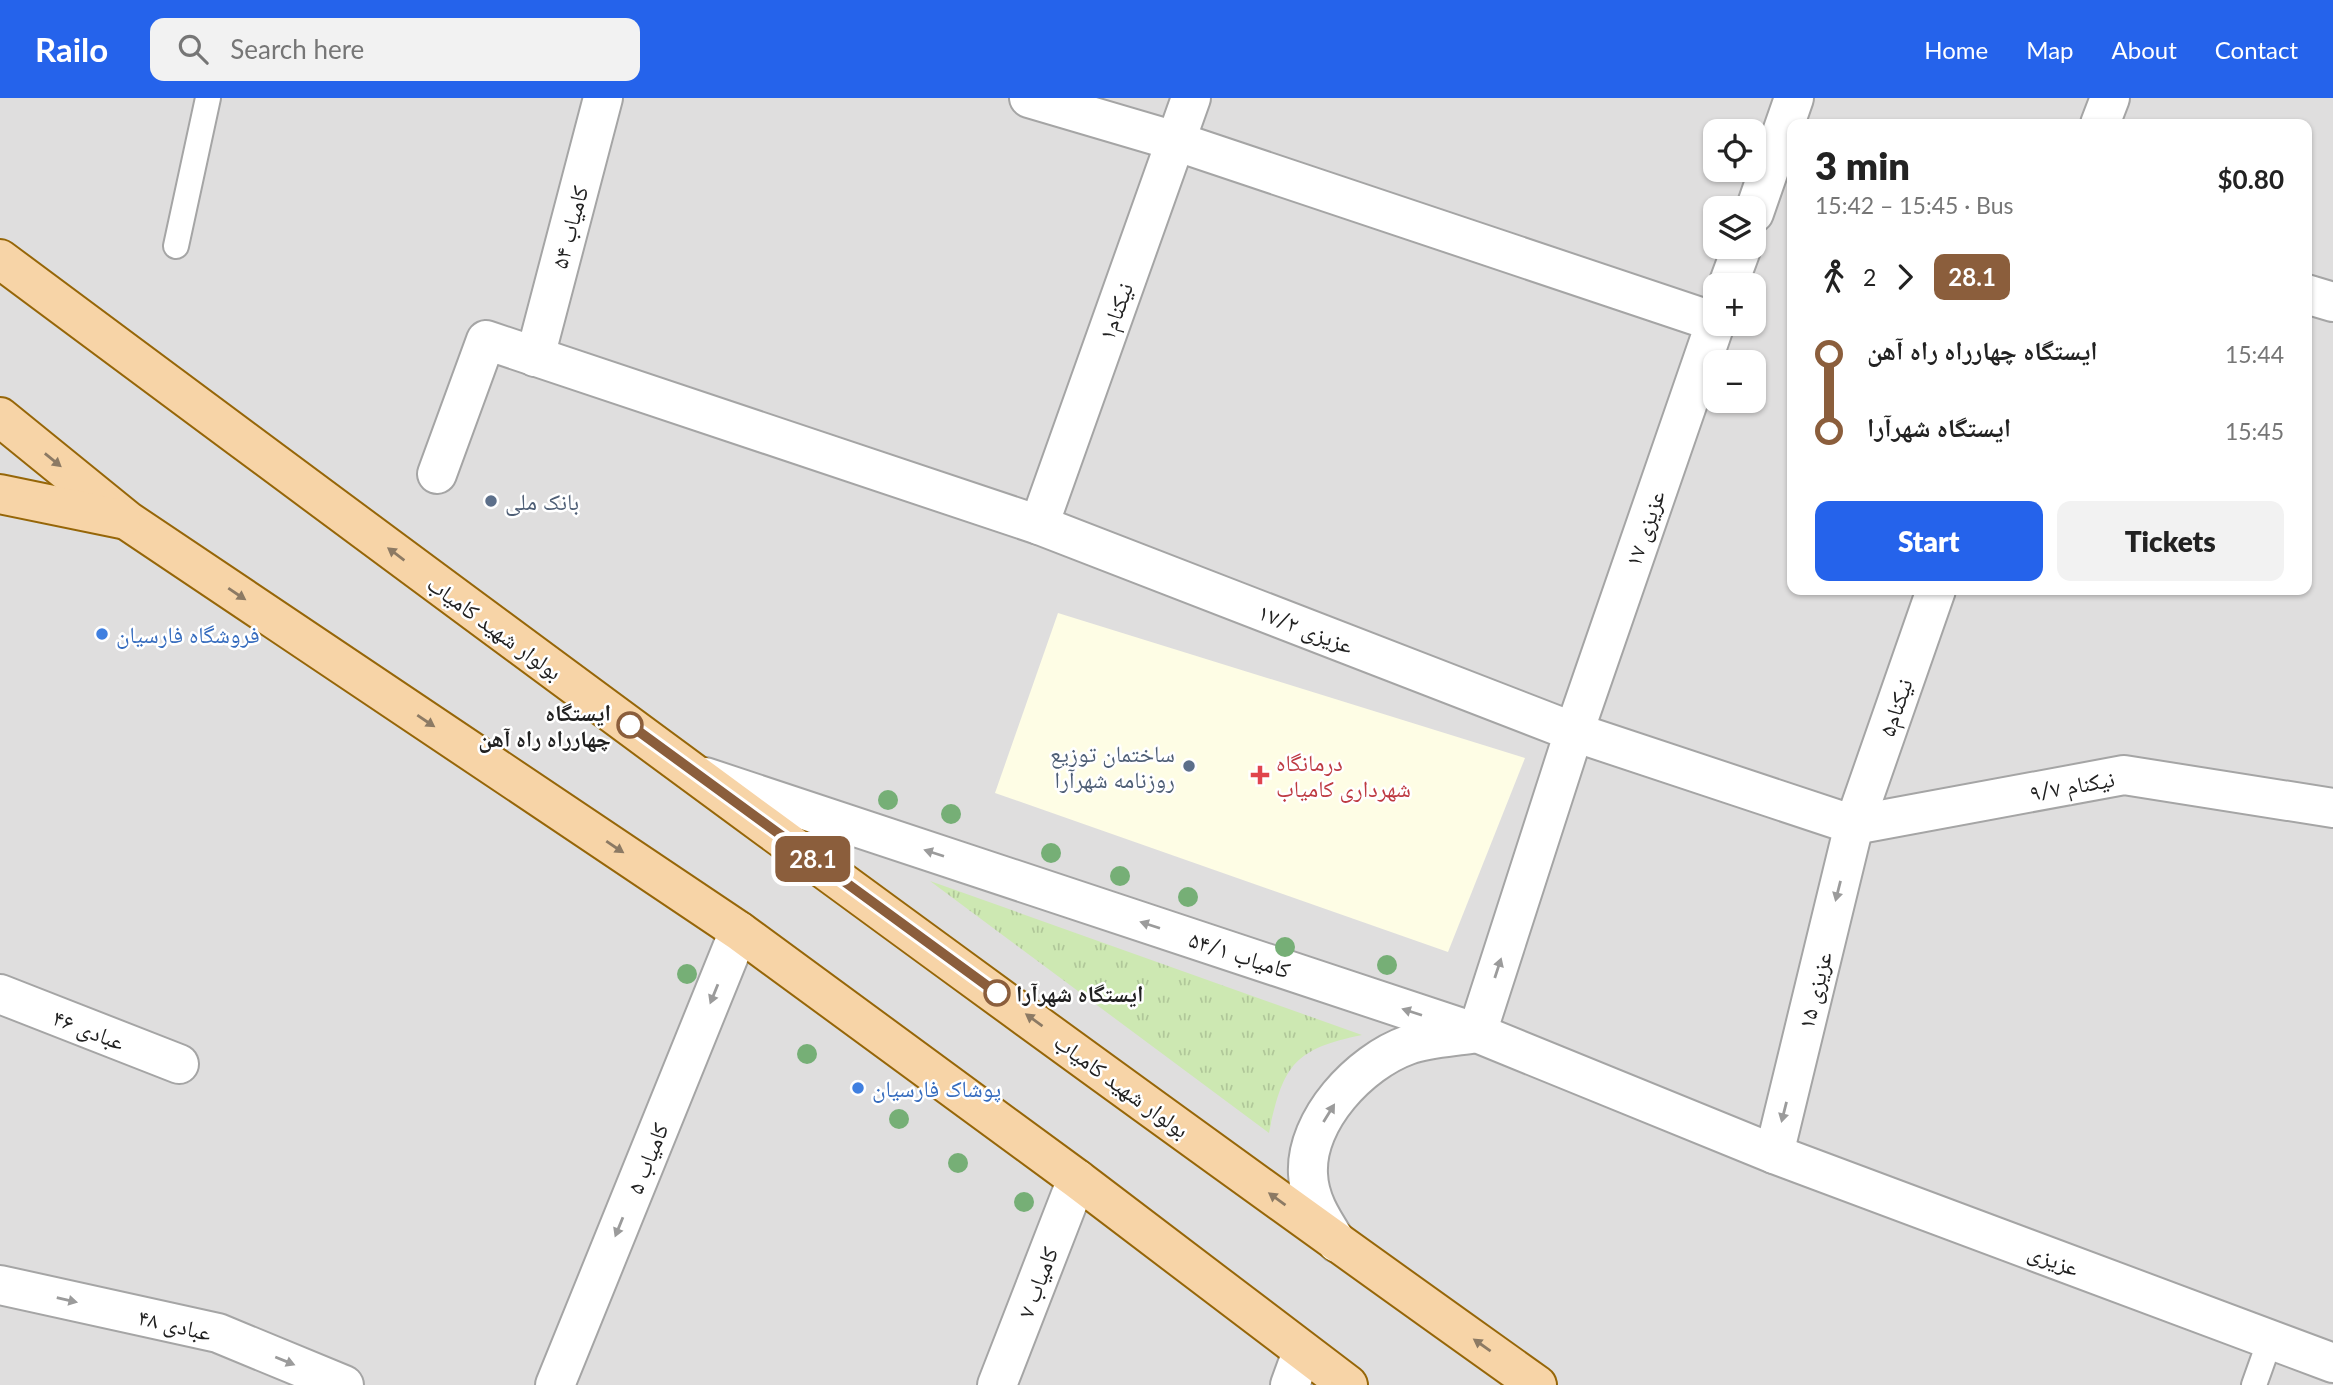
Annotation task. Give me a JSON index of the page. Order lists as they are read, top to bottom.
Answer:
{
  "streets": {
    "main road": ["بولوار شهید کامیاب"],
    "street": [
      "کامیاب ۵۴",
      "نیکنام۱",
      "عزیزی ۱۷",
      "عزیزی ۱۷/۲",
      "نیکنام۵",
      "نیکنام ۹/۷",
      "کامیاب ۵۴/۱",
      "عزیزی ۱۵",
      "عبادی ۴۶",
      "کامیاب ۵",
      "عزیزی",
      "کامیاب ۷",
      "عبادی ۴۸"
    ]
  },
  "crossings": [
    ["کامیاب ۵۴", "عزیزی ۱۷/۲"],
    ["نیکنام۱", "عزیزی ۱۷/۲"],
    ["عزیزی ۱۷", "عزیزی ۱۷/۲"],
    ["عزیزی ۱۷", "کامیاب ۵۴/۱"],
    ["بولوار شهید کامیاب", "کامیاب ۵۴/۱"],
    ["نیکنام۵", "نیکنام ۹/۷"],
    ["نیکنام۵", "عزیزی ۱۵"],
    ["نیکنام ۹/۷", "عزیزی ۱۵"],
    ["کامیاب ۵۴/۱", "عزیزی ۱۵"],
    ["کامیاب ۵۴/۱", "عزیزی"],
    ["عزیزی ۱۵", "عزیزی"]
  ],
  "one_way": [
    "عزیزی ۱۷",
    "کامیاب ۵۴/۱",
    "عزیزی ۱۵",
    "کامیاب ۵",
    "عبادی ۴۸"
  ],
  "places": {
    "other": [
      "بانک ملی",
      "فروشگاه فارسیان",
      "ایستگاه چهارراه راه آهن",
      "ساختمان توزیع روزنامه شهرآرا",
      "ایستگاه شهرآرا",
      "پوشاک فارسیان"
    ],
    "health": ["درمانگاه شهرداری کامیاب"]
  },
  "lines": ["bus line 28.1"],
  "page": {
    "header": "Railo",
    "search": "Search here",
    "nav": [
      "Home",
      "Map",
      "About",
      "Contact"
    ],
    "on_map": "28.1",
    "map_buttons": ["+", "−"],
    "heading": ["3 min", "15:42 – 15:45 · Bus", "$0.80"],
    "legs": ["2", "28.1"],
    "list": [
      {
        "name": "ایستگاه چهارراه راه آهن",
        "value": "15:44"
      },
      {
        "name": "ایستگاه شهرآرا",
        "value": "15:45"
      }
    ],
    "buttons": ["Start", "Tickets"]
  }
}
